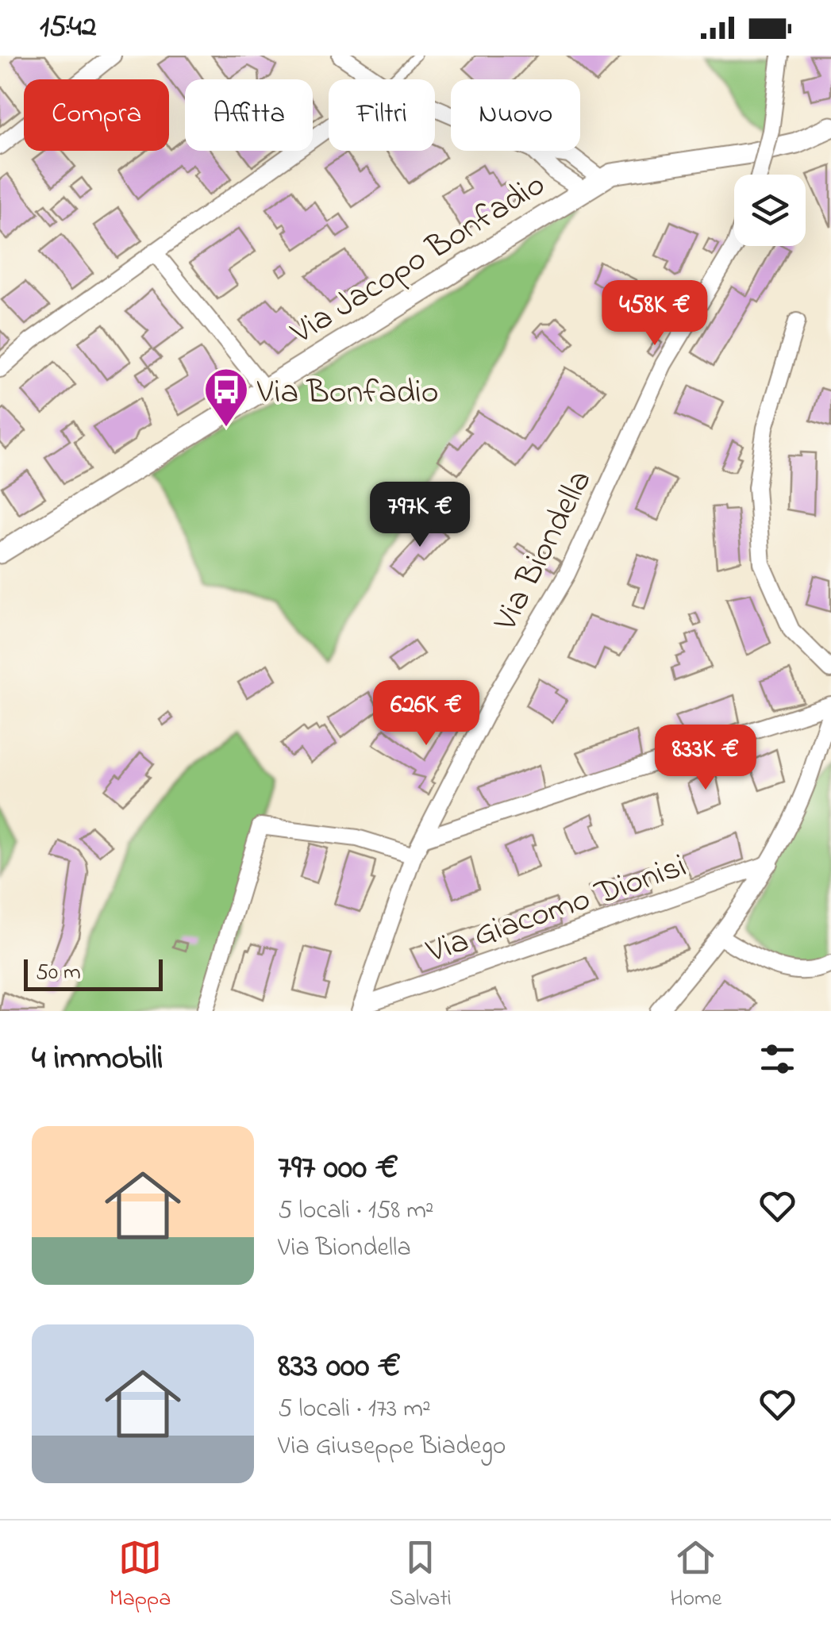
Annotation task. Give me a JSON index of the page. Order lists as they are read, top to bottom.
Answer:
{
  "streets": {
    "street": ["Via Jacopo Bonfadio", "Via Biondella", "Via Giacomo Dionisi"]
  },
  "crossings": [
    ["Via Biondella", "Via Giacomo Dionisi"]
  ],
  "places": {
    "bus stop": ["Via Bonfadio"]
  },
  "scale_bar": "50 m",
  "page": {
    "status": "15:42",
    "chip": [
      "Compra",
      "Affitta",
      "Filtri",
      "Nuovo"
    ],
    "price": [
      "458K €",
      "797K €",
      "626K €",
      "833K €"
    ],
    "scale": "50 m",
    "heading": "4 immobili",
    "list": [
      {
        "name": "797 000 €",
        "note": "5 locali · 158 m² · Via Biondella"
      },
      {
        "name": "833 000 €",
        "note": "5 locali · 173 m² · Via Giuseppe Biadego"
      }
    ],
    "tabs": ["Mappa", "Salvati", "Home"]
  }
}
